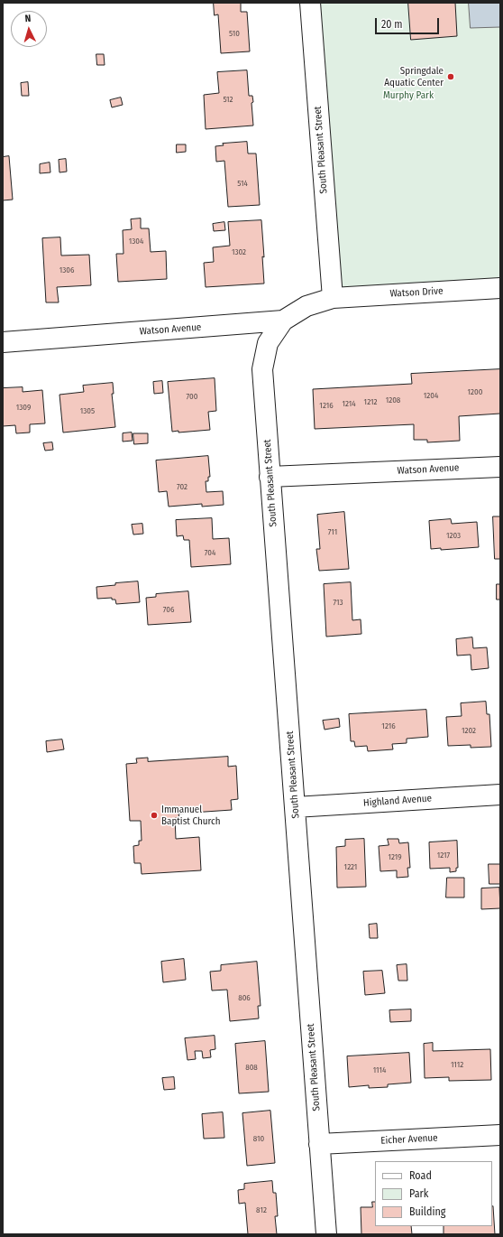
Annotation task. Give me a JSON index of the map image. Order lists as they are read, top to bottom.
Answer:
{
  "streets": {
    "street": [
      "South Pleasant Street",
      "Watson Drive",
      "Watson Avenue",
      "Highland Avenue",
      "Eicher Avenue"
    ]
  },
  "crossings": [
    ["South Pleasant Street", "Watson Drive"],
    ["South Pleasant Street", "Watson Avenue"],
    ["South Pleasant Street", "Highland Avenue"],
    ["South Pleasant Street", "Eicher Avenue"],
    ["Watson Drive", "Watson Avenue"]
  ],
  "parks": ["Murphy Park"],
  "places": ["Springdale Aquatic Center", "Immanuel Baptist Church"],
  "house_numbers": [
    "510",
    "512",
    "514",
    "1304",
    "1302",
    "1306",
    "1200",
    "1204",
    "700",
    "1208",
    "1212",
    "1214",
    "1216",
    "1309",
    "1305",
    "702",
    "711",
    "1203",
    "704",
    "713",
    "706",
    "1216",
    "1202",
    "1217",
    "1219",
    "1221",
    "806",
    "1112",
    "808",
    "1114",
    "810",
    "812"
  ],
  "legend": ["Road", "Park", "Building"],
  "scale_bar": "20 m",
  "north": "top"
}
